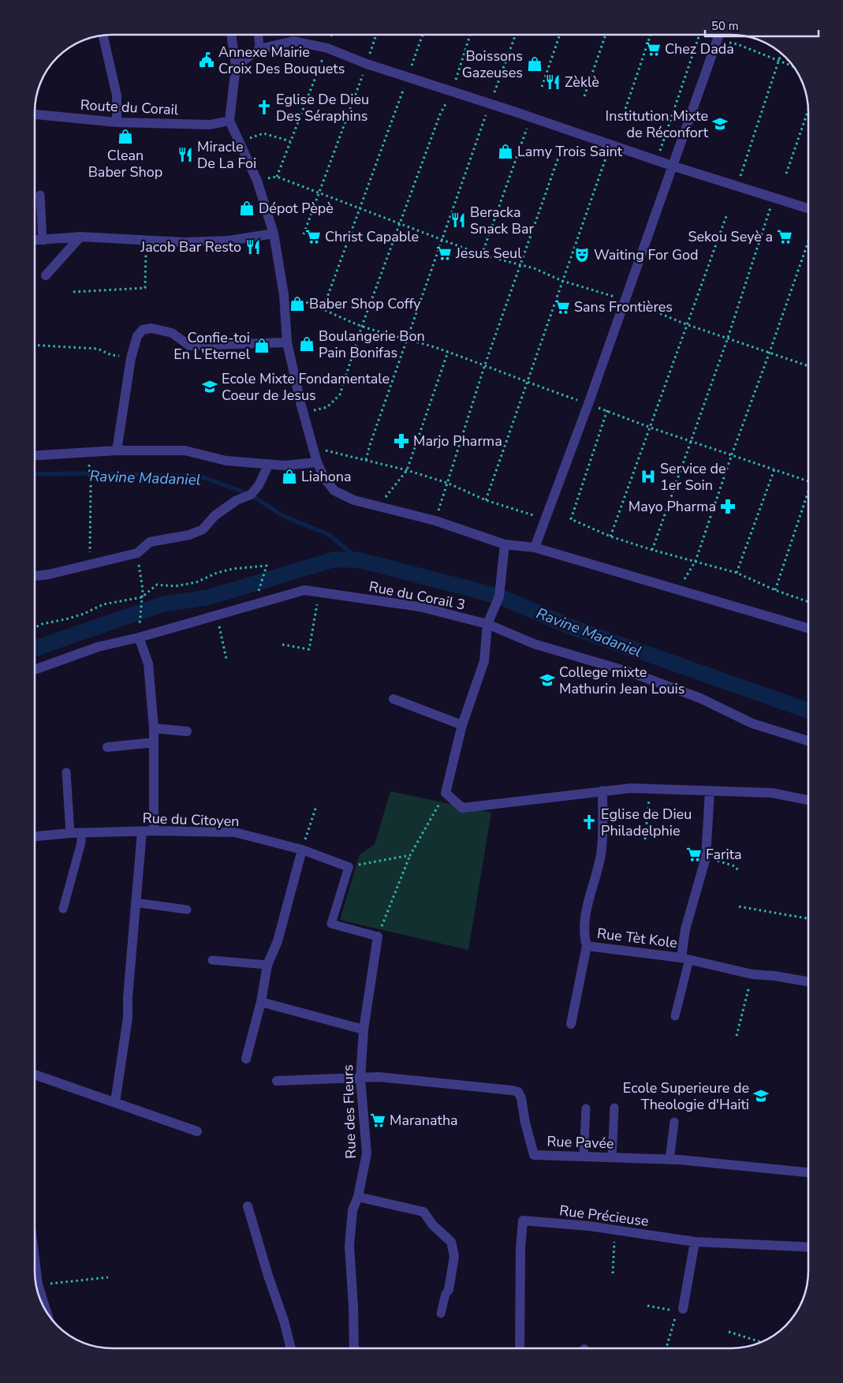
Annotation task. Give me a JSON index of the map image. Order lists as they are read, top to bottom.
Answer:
{
  "streets": {
    "street": [
      "Route du Corail",
      "Rue du Corail 3",
      "Rue du Citoyen",
      "Rue Tèt Kole",
      "Rue des Fleurs",
      "Rue Pavée",
      "Rue Précieuse"
    ]
  },
  "crossings": [
    ["Rue des Fleurs", "Rue Pavée"]
  ],
  "water": ["Ravine Madaniel"],
  "places": {
    "supermarket": [
      "Chez Dada",
      "Christ Capable",
      "Sekou Seyè a",
      "Jesus Seul",
      "Sans Frontières",
      "Farita",
      "Maranatha"
    ],
    "public building": ["Annexe Mairie Croix Des Bouquets"],
    "shop": [
      "Boissons Gazeuses",
      "Clean Baber Shop",
      "Lamy Trois Saint",
      "Dépot Pèpè",
      "Baber Shop Coffy",
      "Boulangerie Bon Pain Bonifas",
      "Confie-toi En L'Eternel",
      "Liahona"
    ],
    "restaurant": [
      "Zèklè",
      "Miracle De La Foi",
      "Beracka Snack Bar",
      "Jacob Bar Resto"
    ],
    "church": ["Eglise De Dieu Des Séraphins", "Eglise de Dieu Philadelphie"],
    "school or university": [
      "Institution Mixte de Réconfort",
      "Ecole Mixte Fondamentale Coeur de Jesus",
      "College mixte Mathurin Jean Louis",
      "Ecole Superieure de Theologie d'Haiti"
    ],
    "theatre": ["Waiting For God"],
    "pharmacy": ["Marjo Pharma", "Mayo Pharma"],
    "hospital": ["Service de 1er Soin"]
  },
  "scale_bar": "50 m"
}
